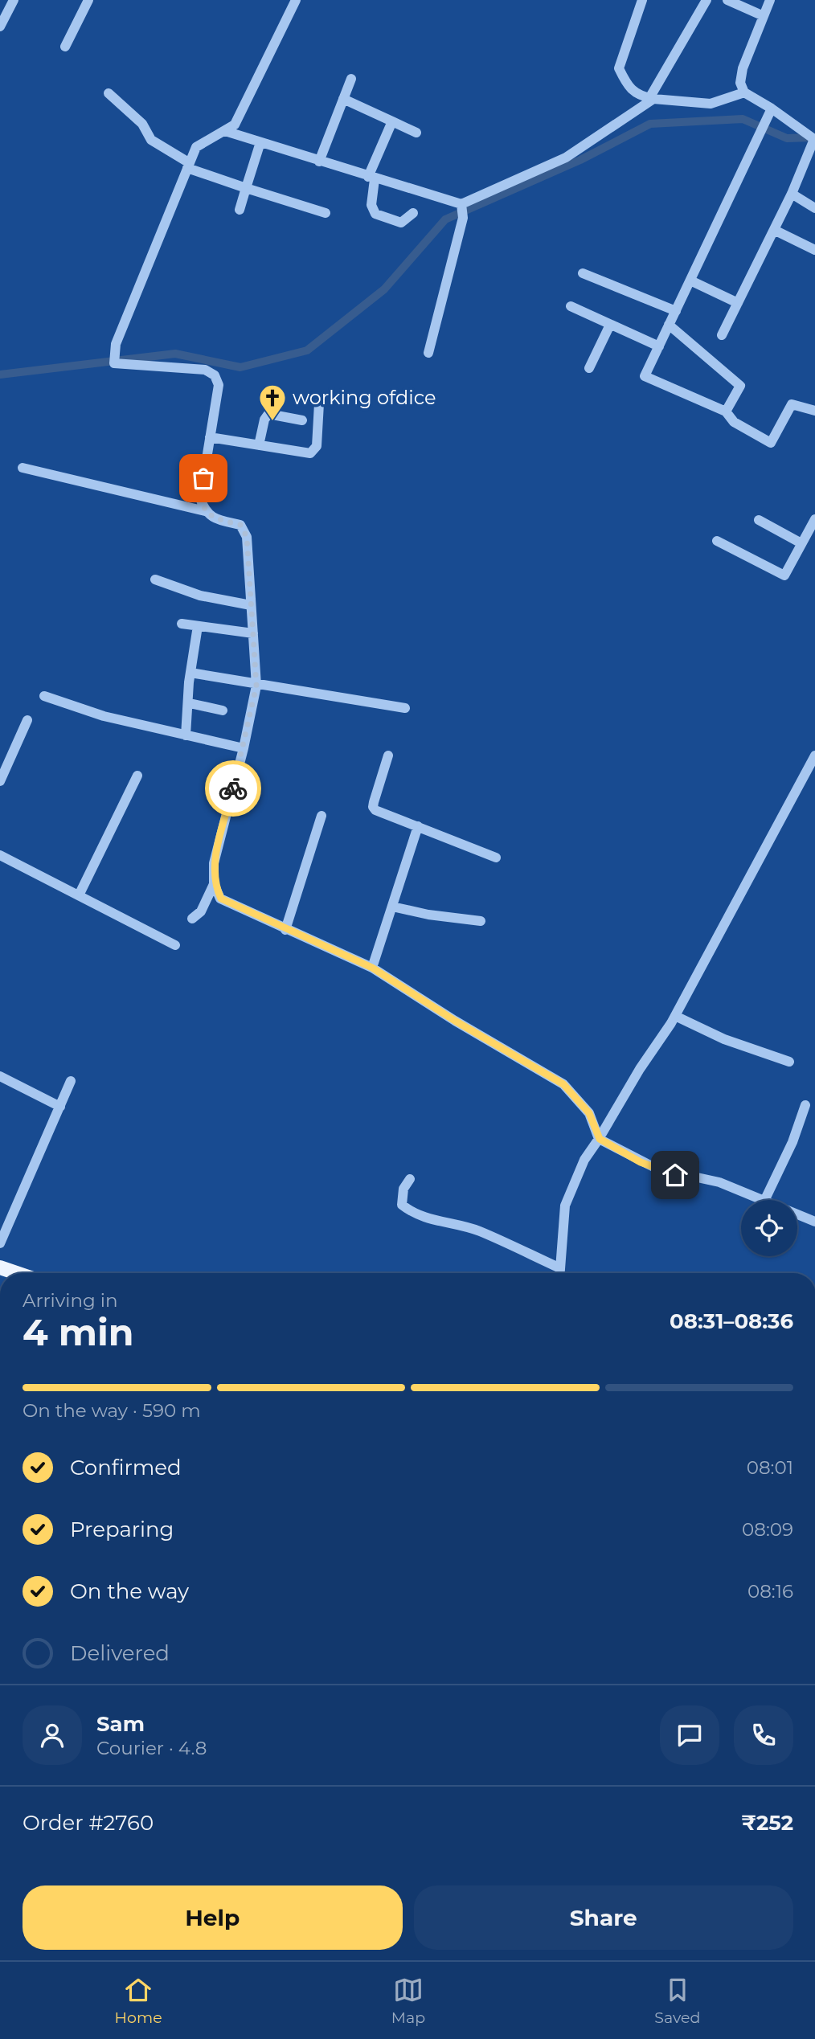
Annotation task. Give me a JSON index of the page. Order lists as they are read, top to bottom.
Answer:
{
  "places": {
    "church": ["working ofdice"]
  },
  "page": {
    "heading": ["4 min", "Arriving in", "08:31–08:36"],
    "panel": [
      "Sam",
      "Courier · 4.8",
      "Order #2760",
      "₹252"
    ],
    "bar": "On the way · 590 m",
    "list": [
      ["Confirmed", "08:01"],
      ["Preparing", "08:09"],
      ["On the way", "08:16"],
      "Delivered"
    ],
    "buttons": ["Help", "Share"],
    "tabs": ["Home", "Map", "Saved"]
  }
}
